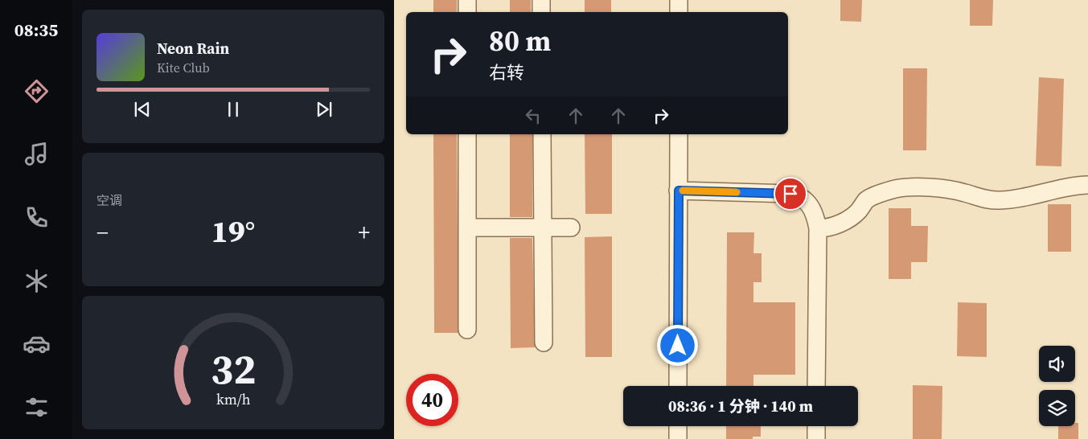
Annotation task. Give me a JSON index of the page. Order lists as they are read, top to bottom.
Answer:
{
  "page": {
    "tabs": "08:35",
    "turn": ["80 m", "右转"],
    "song": ["Neon Rain", "Kite Club"],
    "tile": "空调",
    "heat": ["−", "19°", "+"],
    "limit": "40",
    "trip": "08:36 · 1 分钟 · 140 m",
    "gauge": ["32", "km/h"]
  }
}
